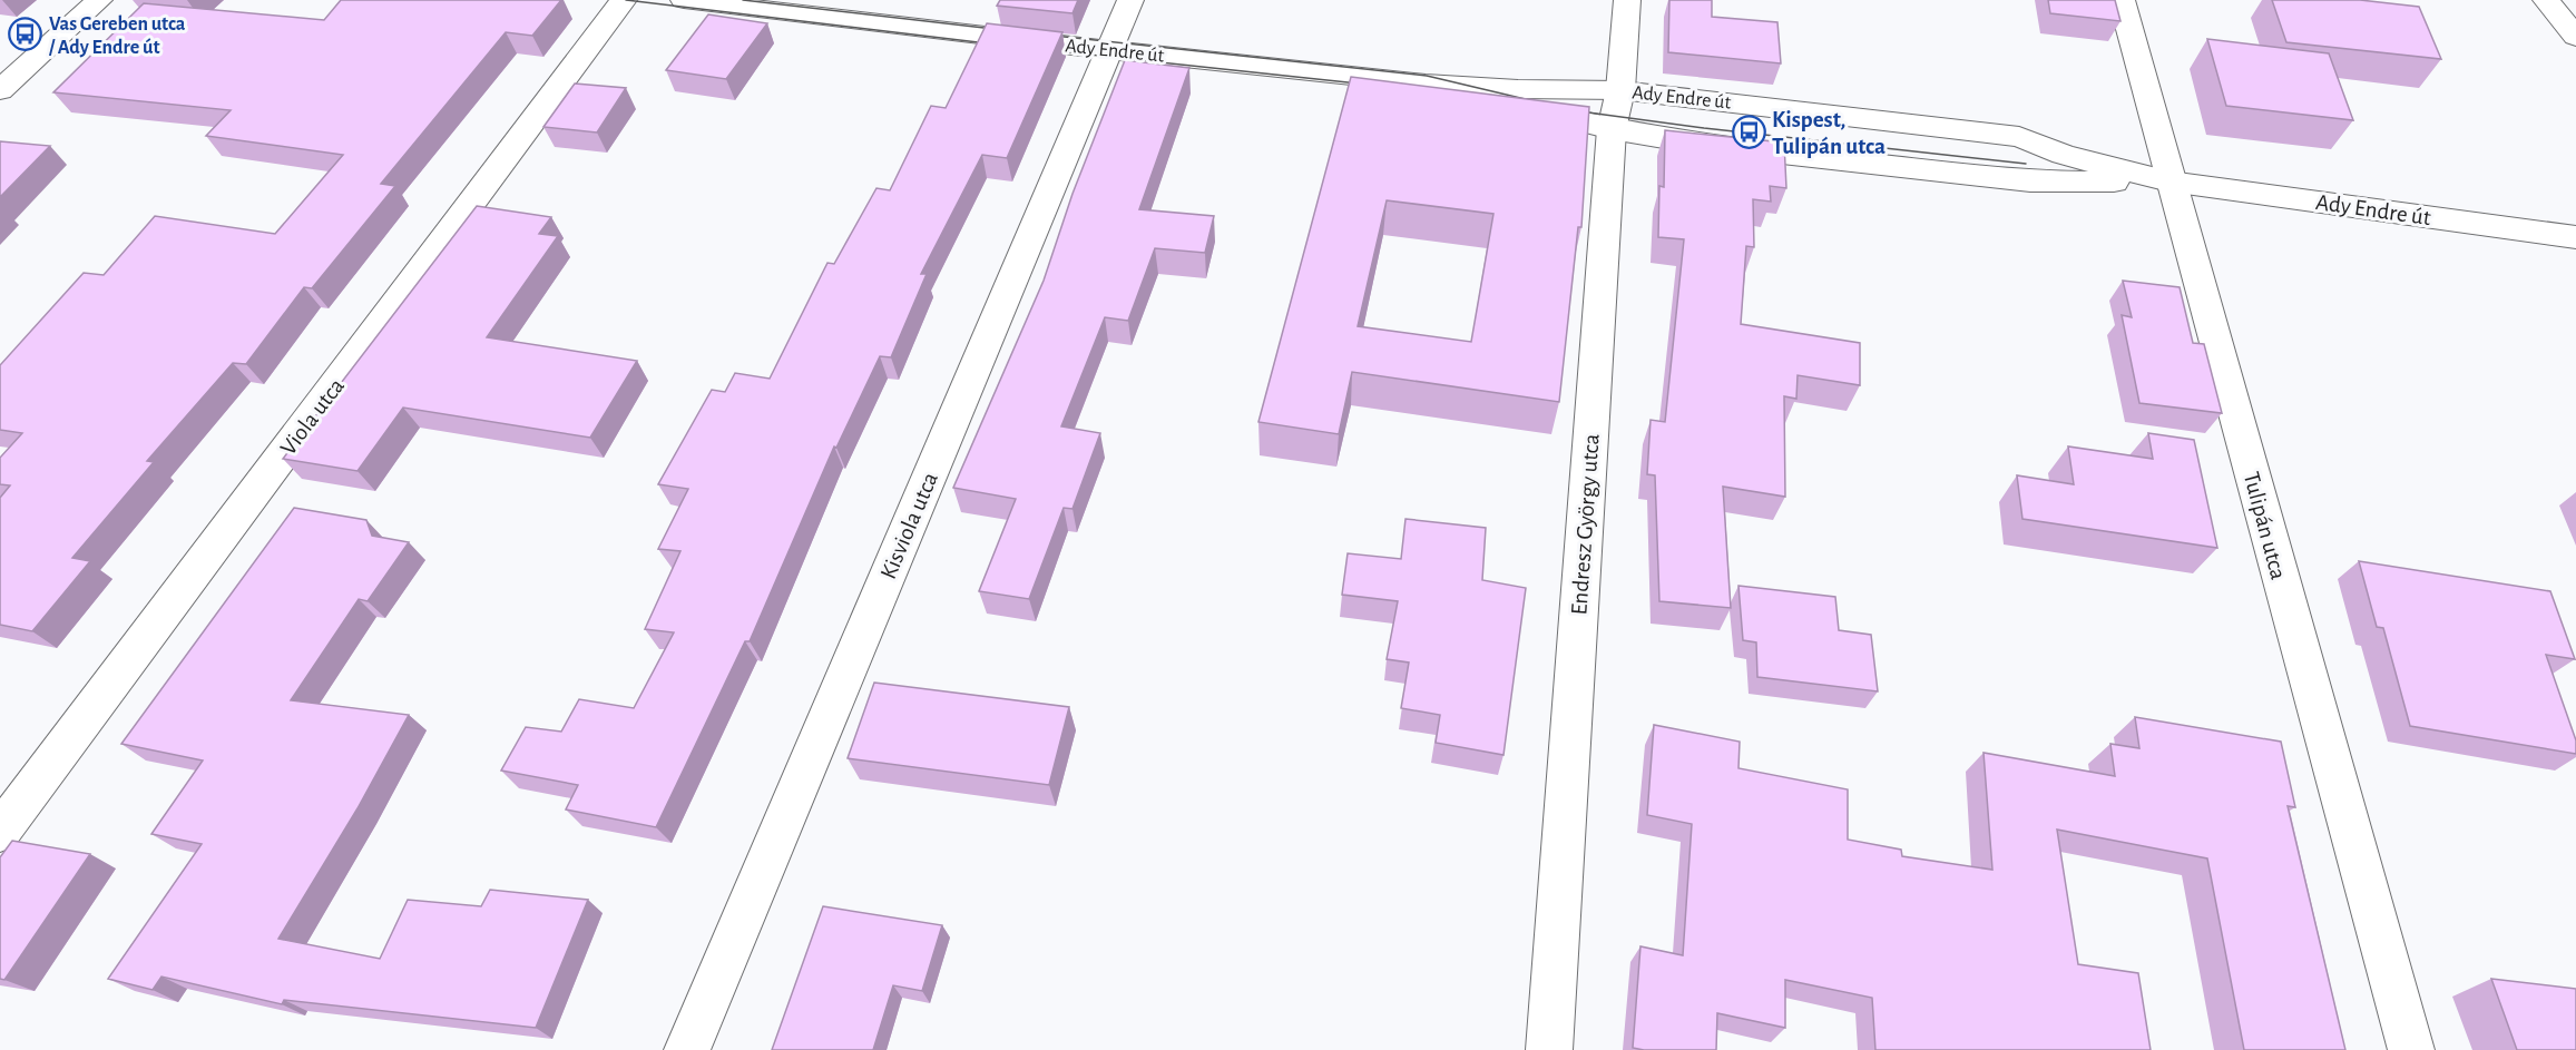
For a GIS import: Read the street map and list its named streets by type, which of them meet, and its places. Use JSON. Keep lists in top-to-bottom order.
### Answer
{
  "streets": {
    "street": [
      "Ady Endre út",
      "Viola utca",
      "Endresz György utca",
      "Kisviola utca",
      "Tulipán utca"
    ]
  },
  "crossings": [
    ["Ady Endre út", "Endresz György utca"],
    ["Ady Endre út", "Kisviola utca"],
    ["Ady Endre út", "Tulipán utca"]
  ],
  "places": {
    "bus stop": ["Vas Gereben utca / Ady Endre út", "Kispest, Tulipán utca"]
  }
}
